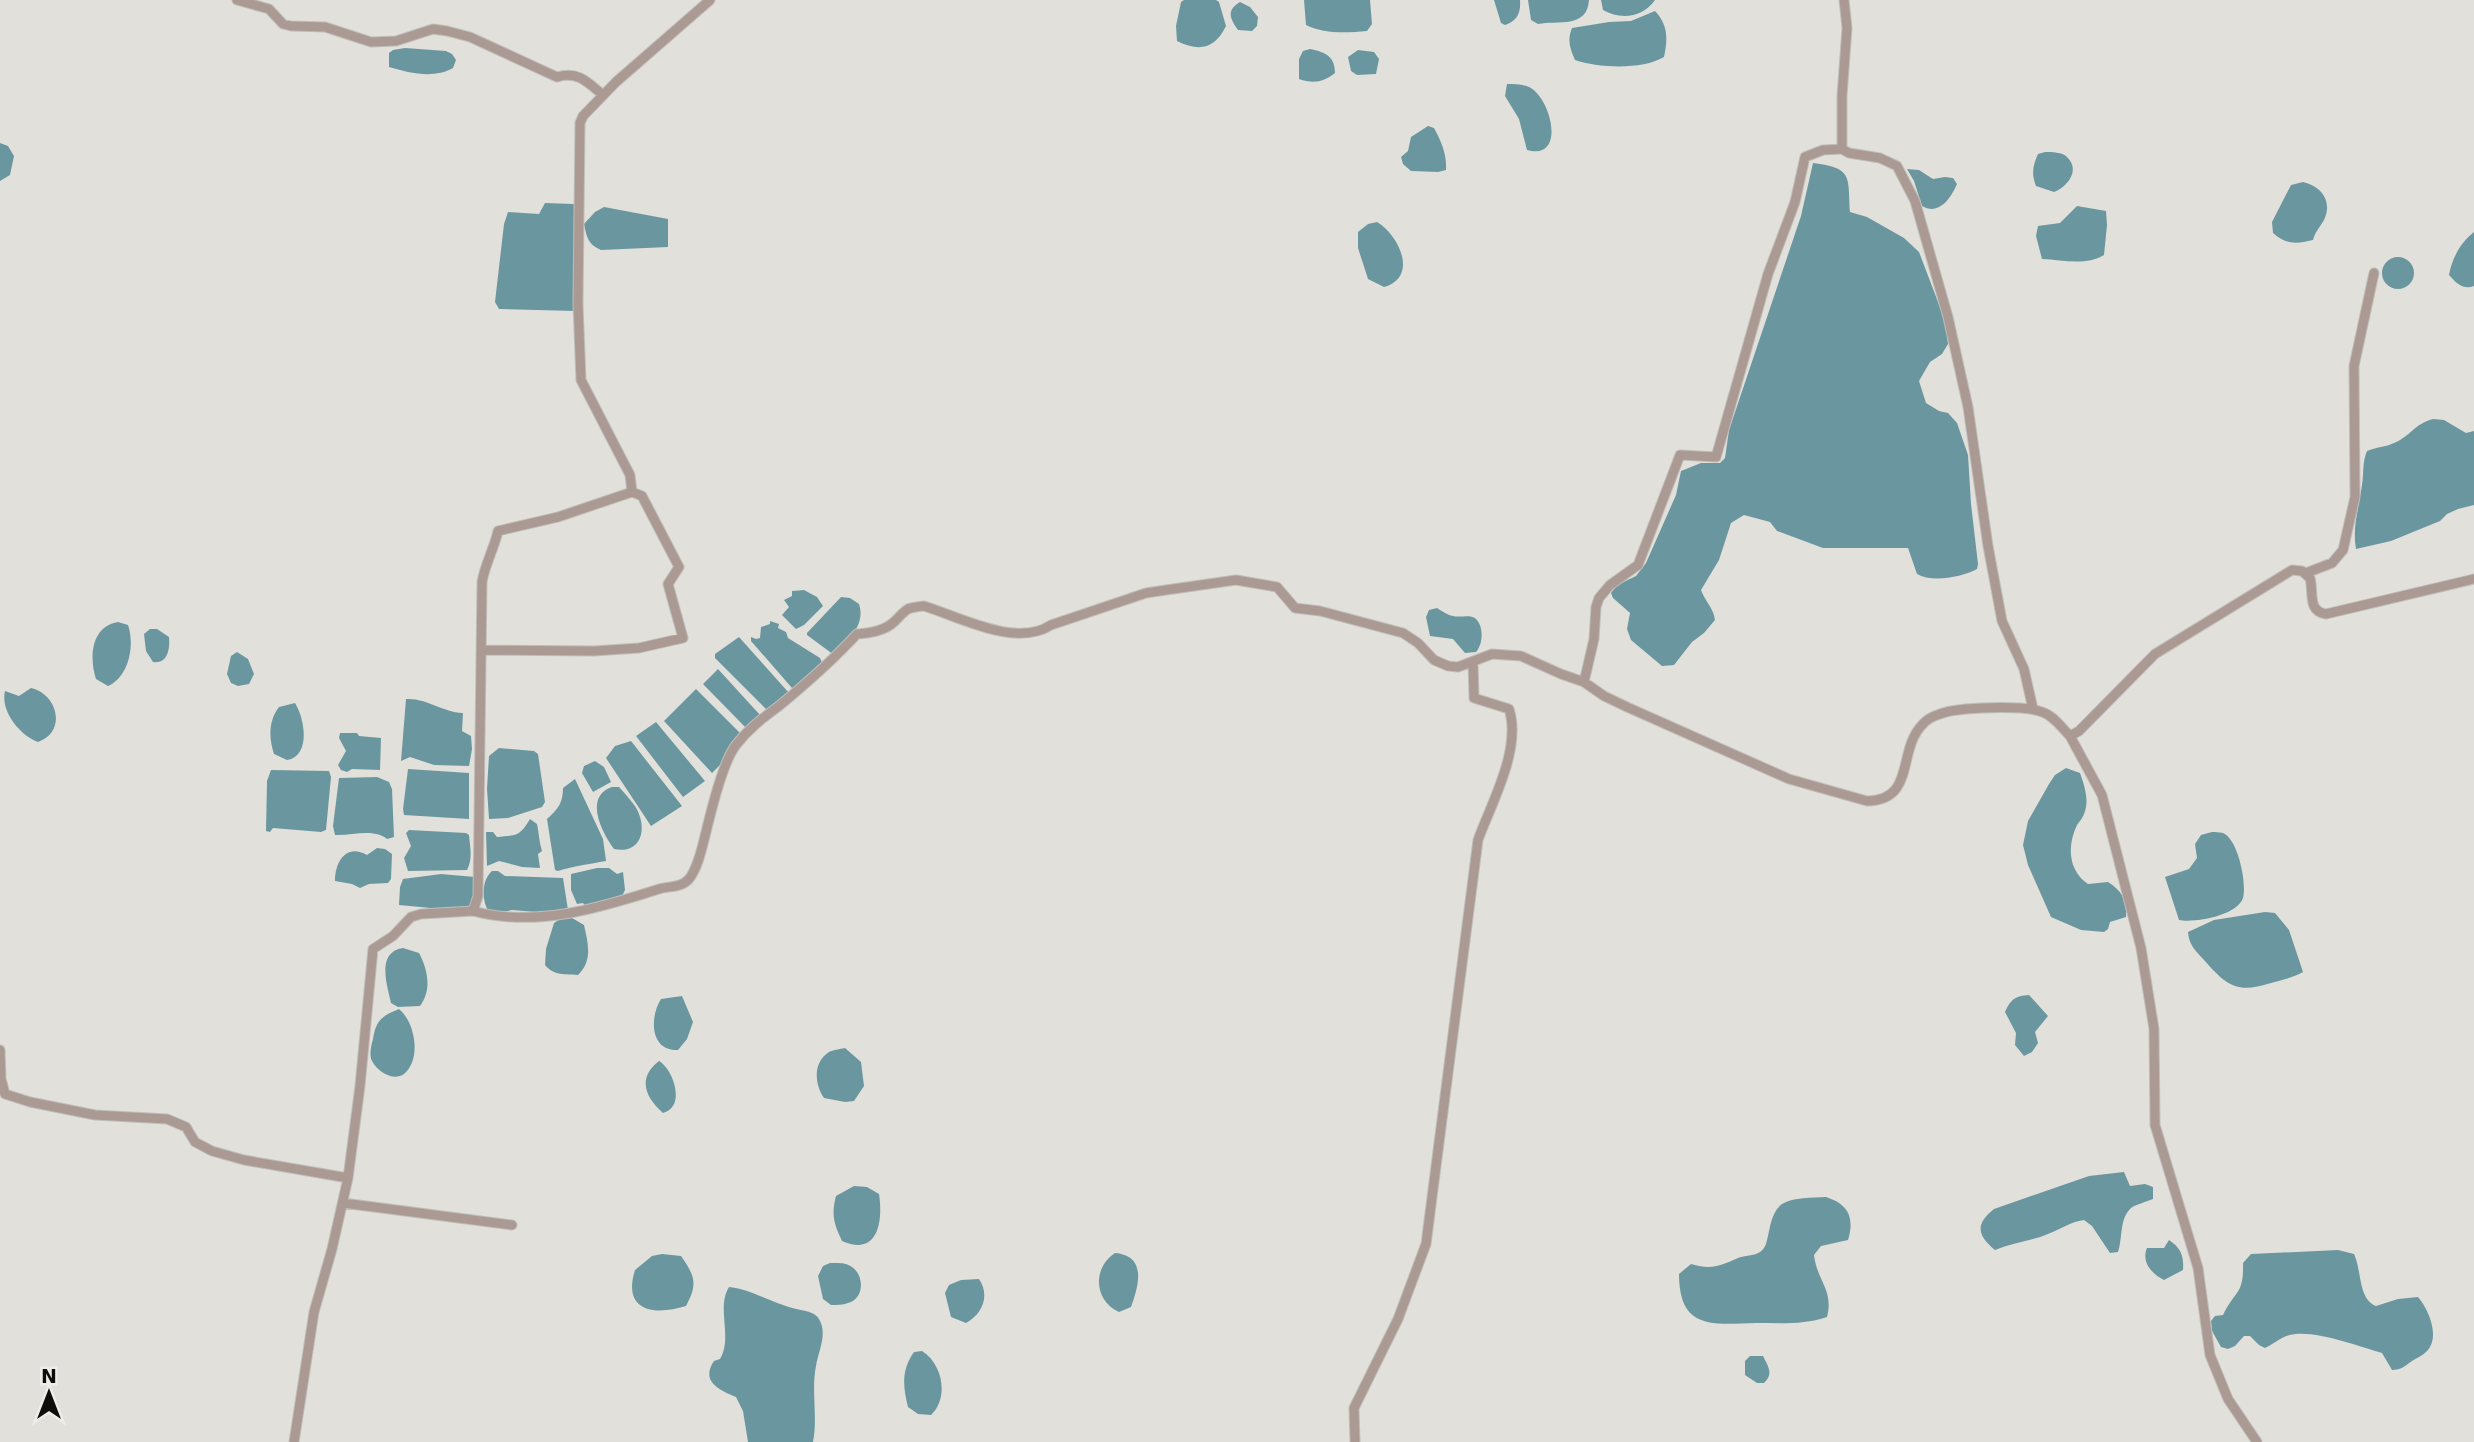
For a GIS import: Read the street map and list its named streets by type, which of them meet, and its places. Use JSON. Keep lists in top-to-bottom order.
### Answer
{
  "north": "top"
}
